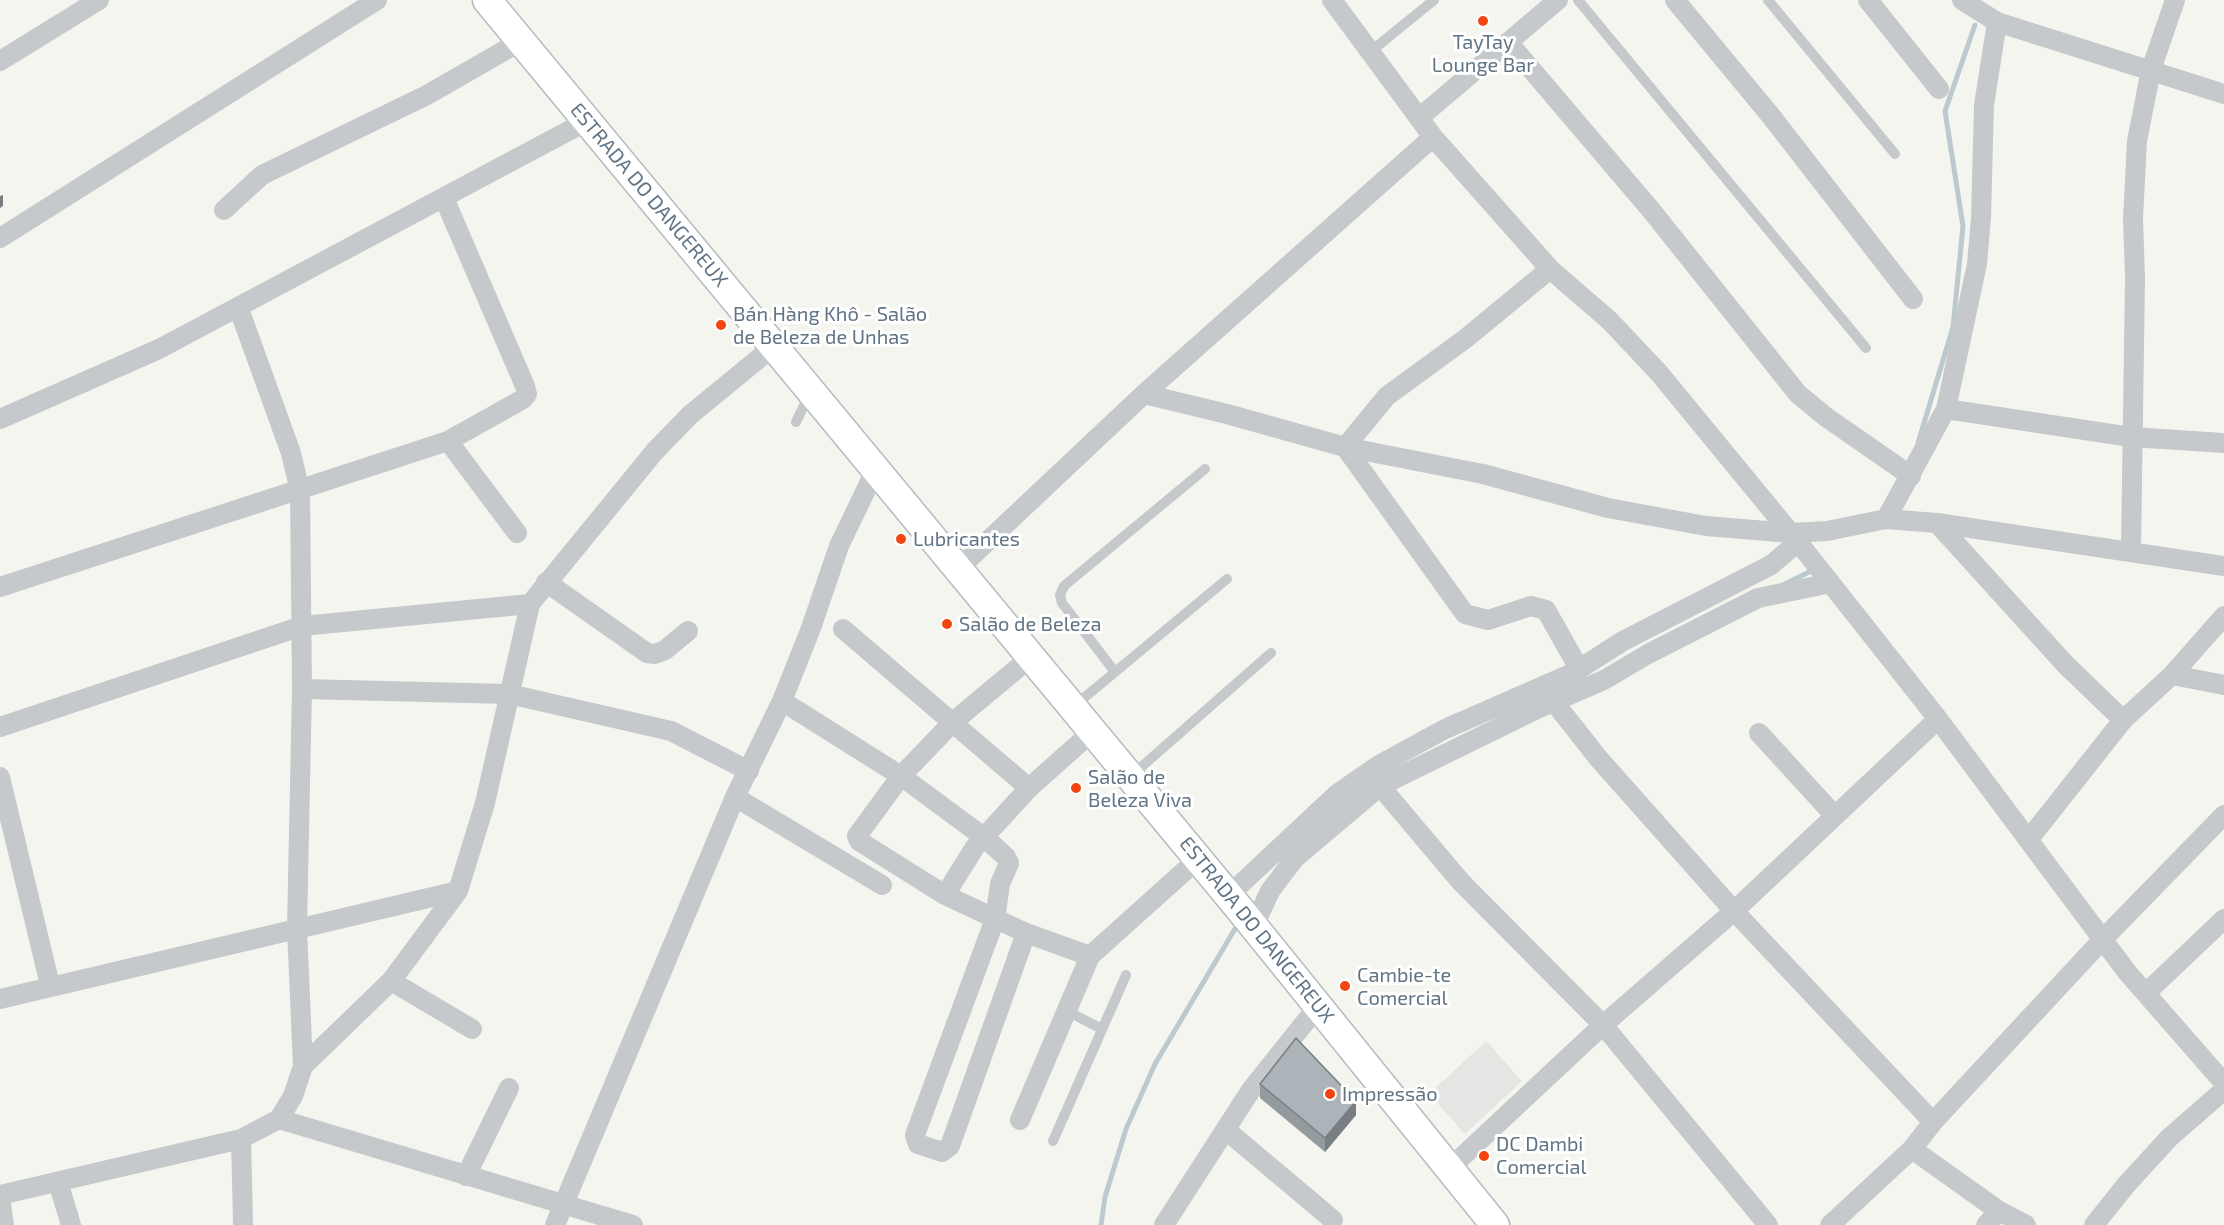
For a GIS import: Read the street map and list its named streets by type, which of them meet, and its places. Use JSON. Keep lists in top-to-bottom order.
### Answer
{
  "streets": {
    "main road": ["ESTRADA DO DANGEREUX"]
  },
  "places": [
    "TayTay Lounge Bar",
    "Bán Hàng Khô - Salão de Beleza de Unhas",
    "Lubricantes",
    "Salão de Beleza",
    "Salão de Beleza Viva",
    "Cambie-te Comercial",
    "Impressão",
    "DC Dambi Comercial"
  ]
}
